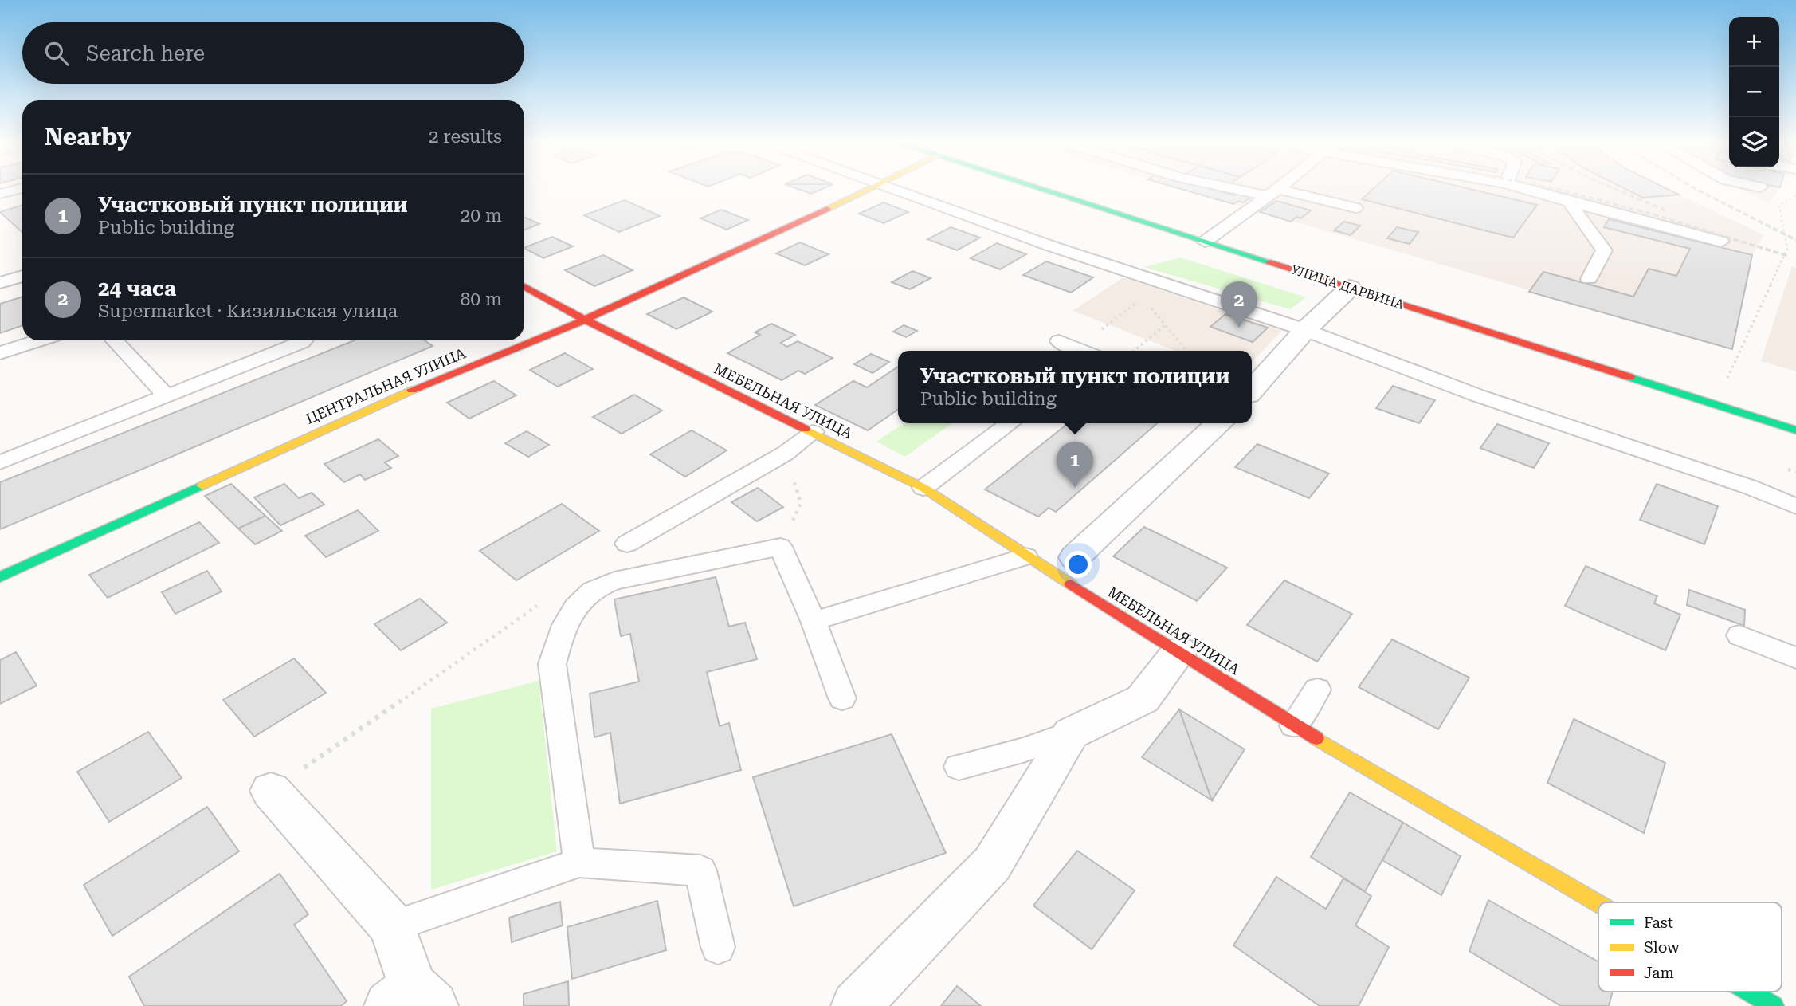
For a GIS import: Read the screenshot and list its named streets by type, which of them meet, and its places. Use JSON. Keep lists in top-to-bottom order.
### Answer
{
  "streets": {
    "street": ["УЛИЦА ДАРВИНА", "ЦЕНТРАЛЬНАЯ УЛИЦА", "МЕБЕЛЬНАЯ УЛИЦА"]
  },
  "crossings": [
    ["ЦЕНТРАЛЬНАЯ УЛИЦА", "МЕБЕЛЬНАЯ УЛИЦА"]
  ],
  "legend": ["Fast", "Slow", "Jam"],
  "page": {
    "map_buttons": ["+", "−"],
    "search": "Search here",
    "heading": ["Nearby", "2 results"],
    "list": [
      {
        "mark": "1",
        "name": "Участковый пункт полиции",
        "note": "Public building",
        "value": "20 m"
      },
      {
        "mark": "2",
        "name": "24 часа",
        "note": "Supermarket · Кизильская улица",
        "value": "80 m"
      }
    ],
    "pins": ["2", "1"],
    "popup": ["Участковый пункт полиции", "Public building"]
  }
}
